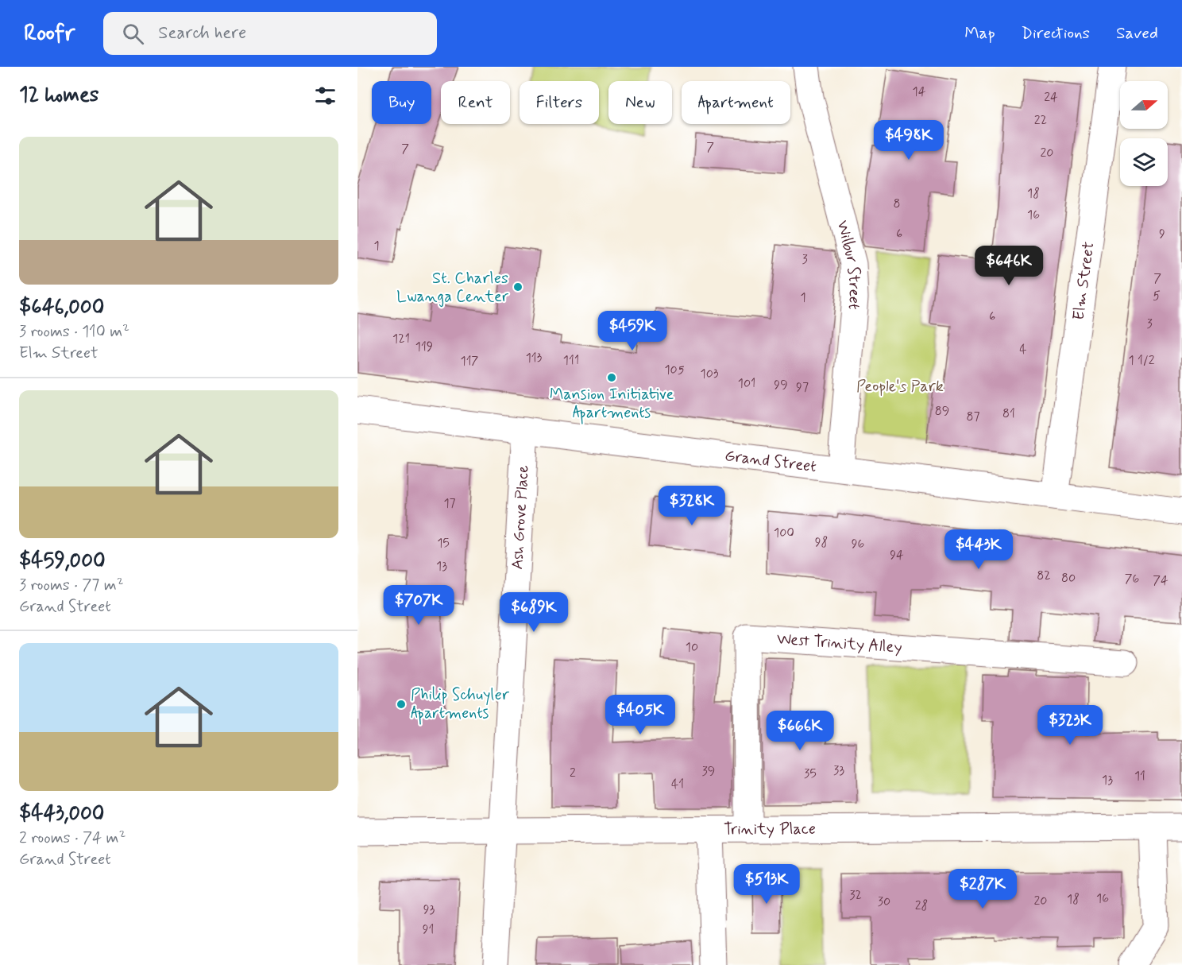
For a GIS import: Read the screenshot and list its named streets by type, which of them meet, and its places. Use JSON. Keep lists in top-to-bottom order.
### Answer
{
  "streets": {
    "street": [
      "Wilbur Street",
      "Elm Street",
      "Grand Street",
      "Ash Grove Place",
      "West Trinity Alley",
      "Trinity Place"
    ]
  },
  "crossings": [
    ["Wilbur Street", "Grand Street"],
    ["Elm Street", "Grand Street"],
    ["Grand Street", "Ash Grove Place"],
    ["Ash Grove Place", "Trinity Place"],
    ["West Trinity Alley", "Trinity Place"]
  ],
  "parks": ["People's Park"],
  "places": ["St. Charles Lwanga Center", "Mansion Initiative Apartments", "Philip Schuyler Apartments"],
  "house_numbers": [
    "14",
    "24",
    "22",
    "7",
    "7",
    "20",
    "18",
    "8",
    "16",
    "6",
    "9",
    "1",
    "3",
    "7",
    "5",
    "1",
    "6",
    "3",
    "121",
    "119",
    "4",
    "113",
    "111",
    "1 1/2",
    "117",
    "105",
    "103",
    "101",
    "99",
    "97",
    "89",
    "81",
    "87",
    "17",
    "100",
    "98",
    "15",
    "96",
    "94",
    "13",
    "82",
    "80",
    "76",
    "74",
    "10",
    "33",
    "39",
    "2",
    "35",
    "11",
    "13",
    "41",
    "32",
    "16",
    "18",
    "20",
    "30",
    "28",
    "93",
    "91"
  ],
  "north": "right",
  "page": {
    "header": "Roofr",
    "search": "Search here",
    "nav": ["Map", "Directions", "Saved"],
    "heading": "12 homes",
    "chip": [
      "Buy",
      "Rent",
      "Filters",
      "New",
      "Apartment"
    ],
    "price": [
      "$498K",
      "$646K",
      "$459K",
      "$328K",
      "$443K",
      "$707K",
      "$689K",
      "$405K",
      "$323K",
      "$666K",
      "$513K",
      "$287K"
    ],
    "list": [
      {
        "name": "$646,000",
        "note": "3 rooms · 110 m² · Elm Street"
      },
      {
        "name": "$459,000",
        "note": "3 rooms · 77 m² · Grand Street"
      },
      {
        "name": "$443,000",
        "note": "2 rooms · 74 m² · Grand Street"
      }
    ]
  }
}
